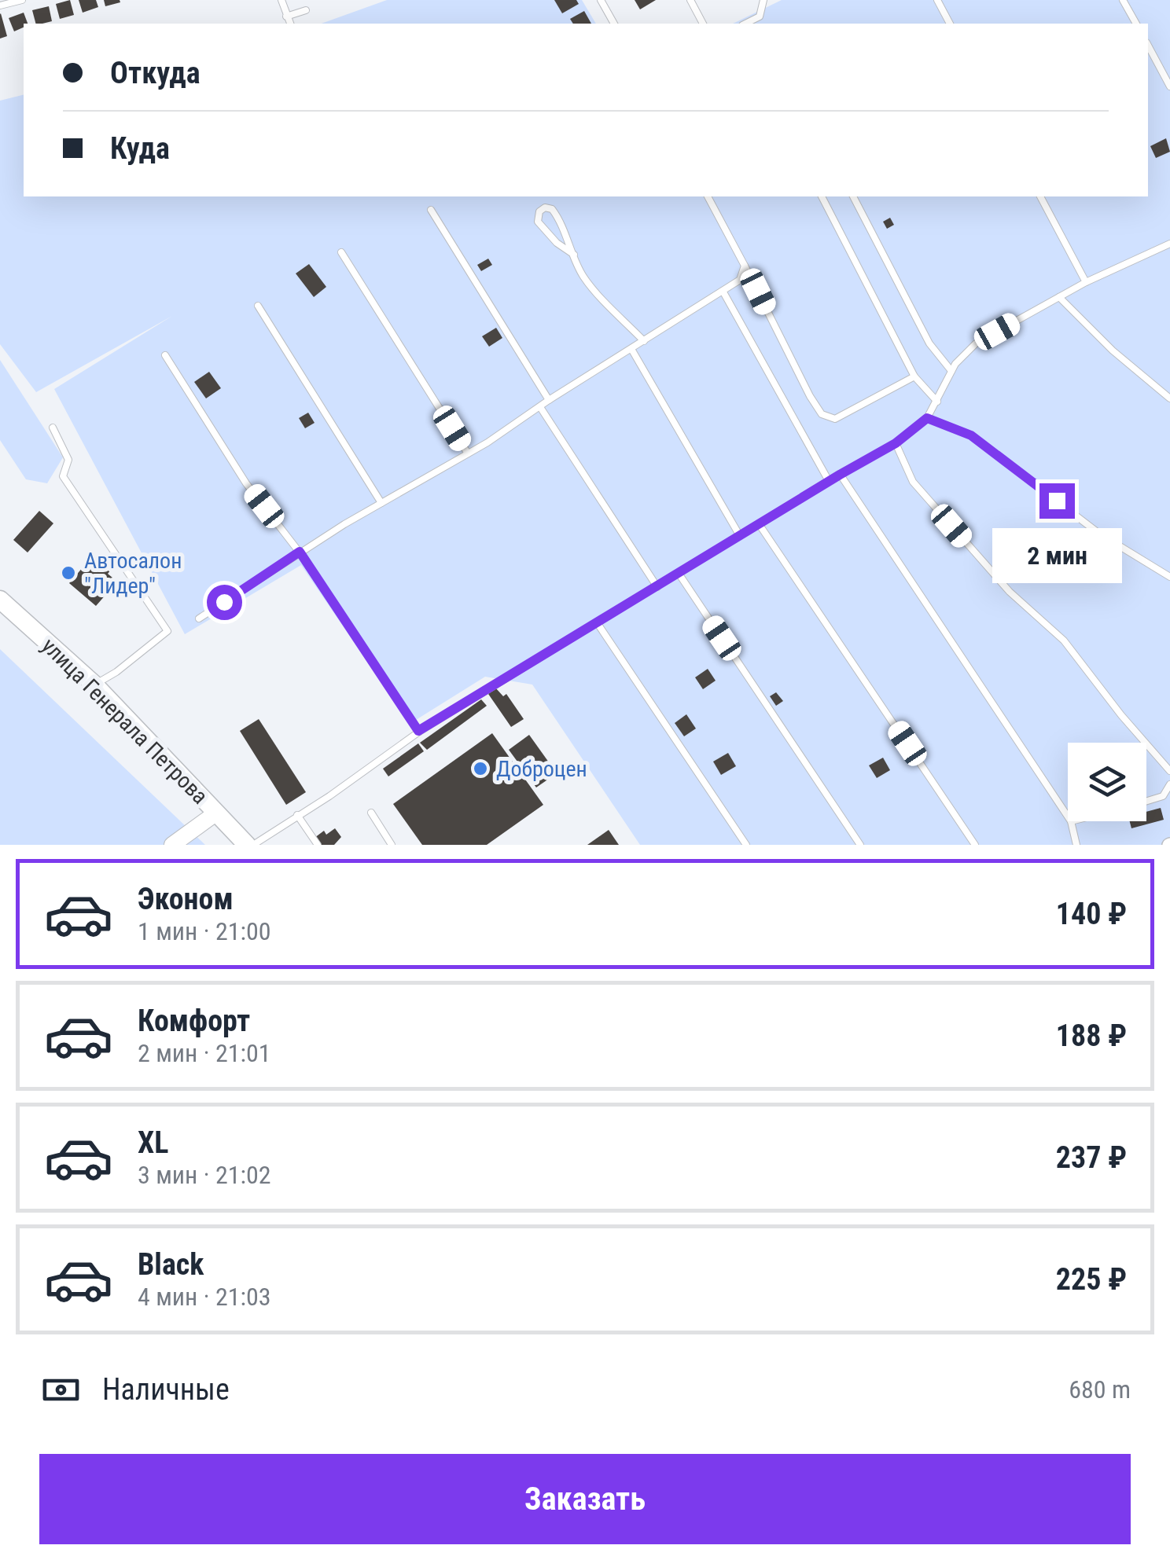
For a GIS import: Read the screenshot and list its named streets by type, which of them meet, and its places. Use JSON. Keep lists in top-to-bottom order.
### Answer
{
  "streets": {
    "main road": ["улица Генерала Петрова"]
  },
  "places": ["Автосалон \"Лидер\"", "Доброцен"],
  "page": {
    "banner": ["Откуда", "Куда"],
    "bubble": "2 мин",
    "list": [
      {
        "name": "Эконом",
        "note": "1 мин · 21:00",
        "value": "140 ₽"
      },
      {
        "name": "Комфорт",
        "note": "2 мин · 21:01",
        "value": "188 ₽"
      },
      {
        "name": "XL",
        "note": "3 мин · 21:02",
        "value": "237 ₽"
      },
      {
        "name": "Black",
        "note": "4 мин · 21:03",
        "value": "225 ₽"
      }
    ],
    "pay": ["Наличные", "680 m"],
    "buttons": "Заказать"
  }
}
